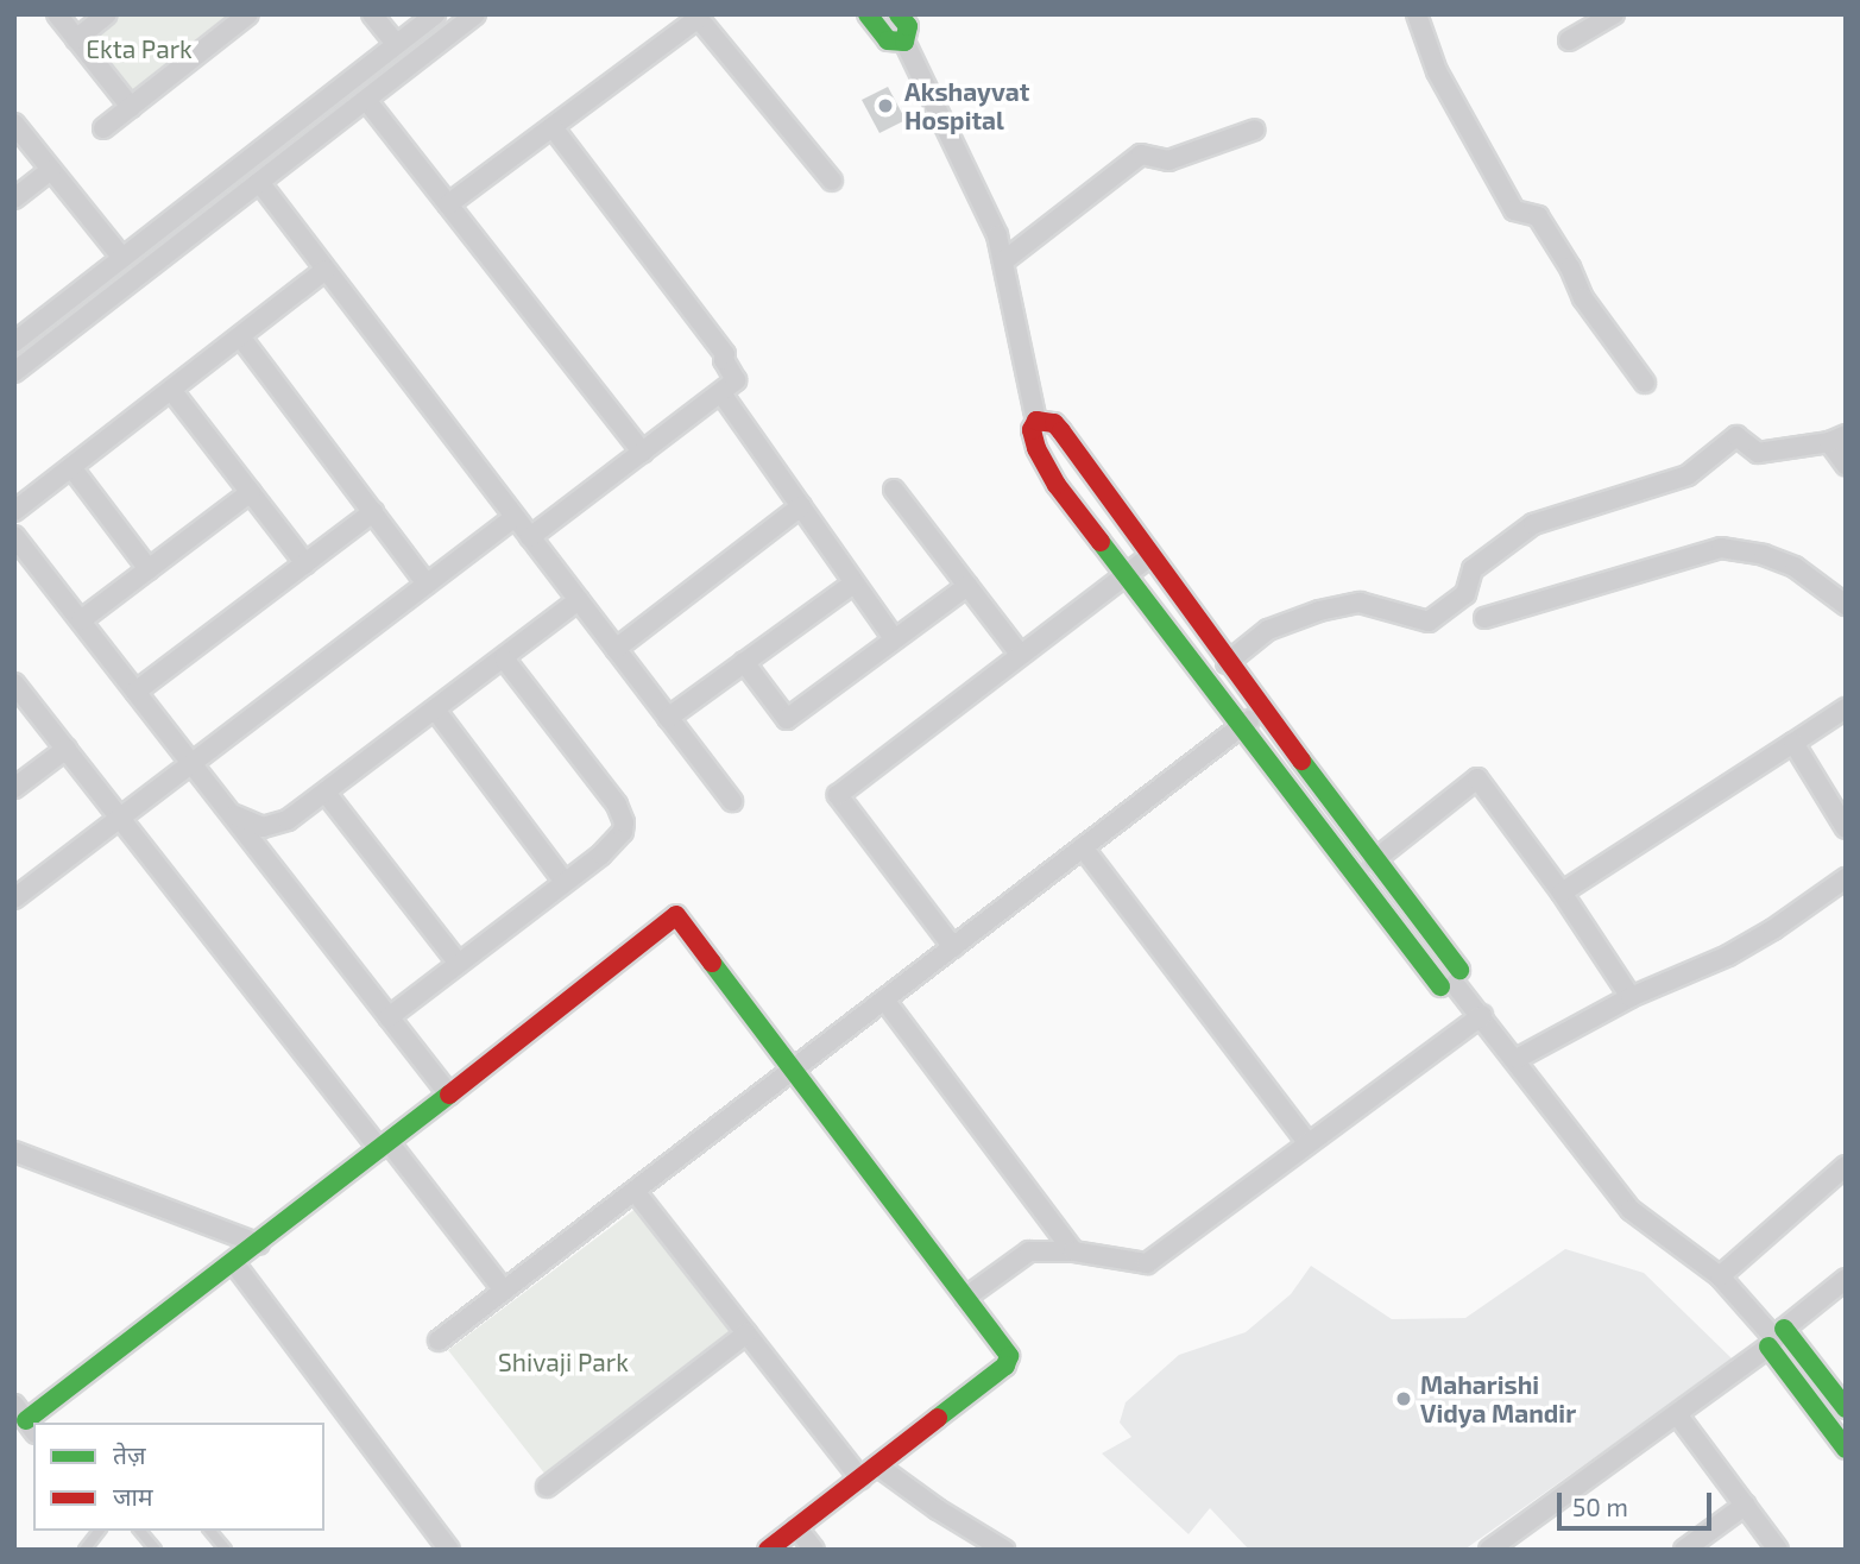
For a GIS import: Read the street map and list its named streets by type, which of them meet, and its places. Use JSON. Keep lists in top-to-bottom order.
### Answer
{
  "parks": ["Ekta Park", "Shivaji Park"],
  "places": ["Akshayvat Hospital", "Maharishi Vidya Mandir"],
  "legend": ["तेज़", "जाम"],
  "scale_bar": "50 m"
}
